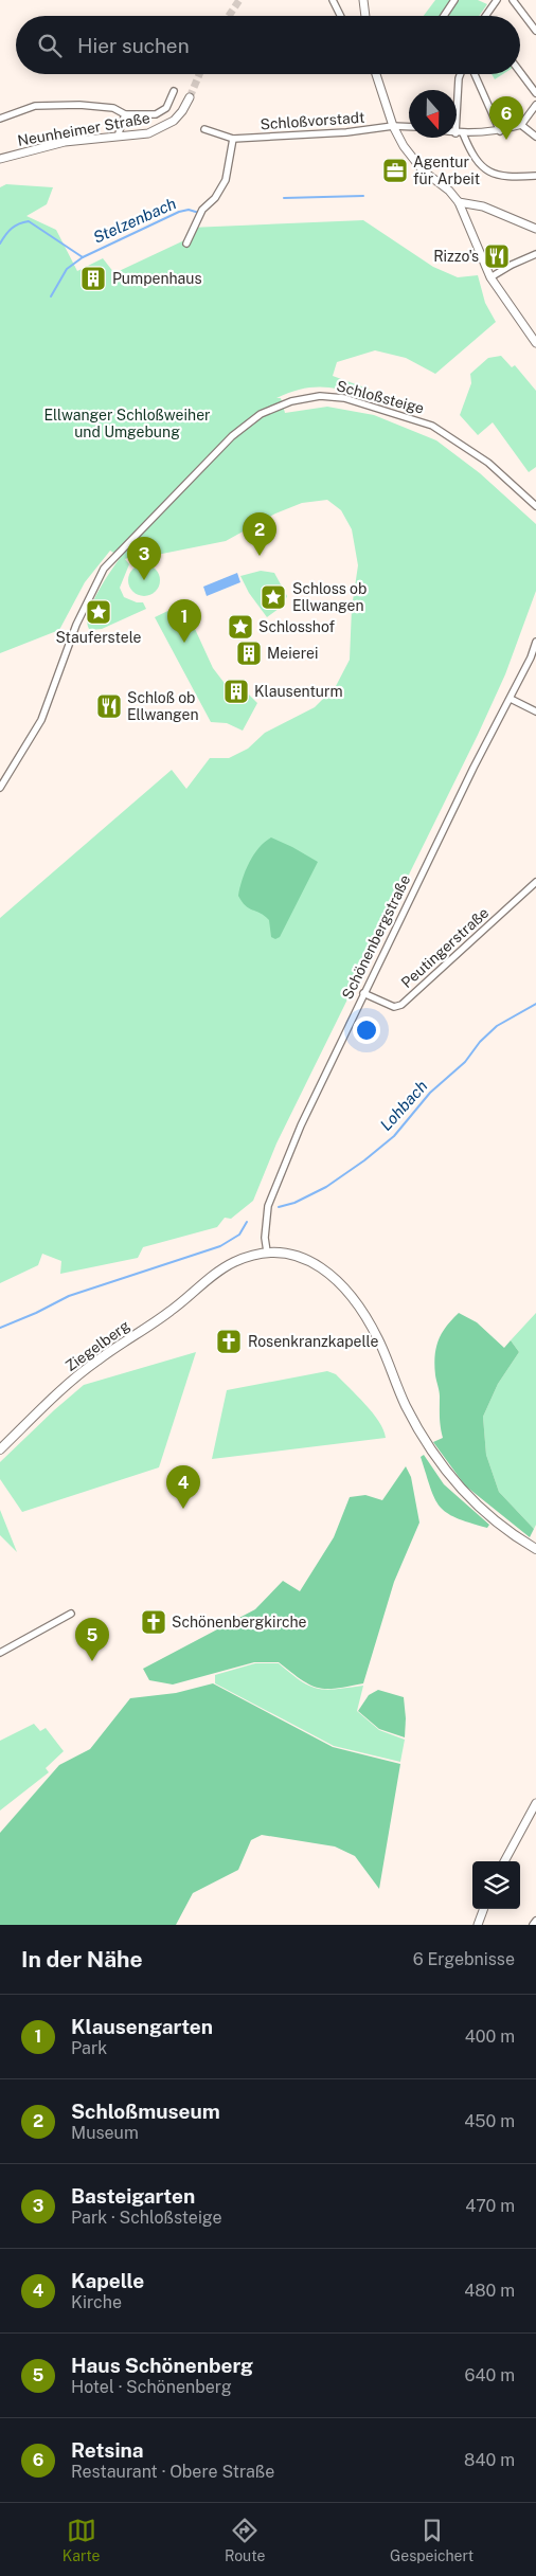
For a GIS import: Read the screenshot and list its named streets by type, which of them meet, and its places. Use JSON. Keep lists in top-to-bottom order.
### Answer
{
  "streets": {
    "main road": ["Ziegelberg"],
    "street": [
      "Schloßvorstadt",
      "Neunheimer Straße",
      "Schloßsteige",
      "Schönenbergstraße",
      "Peutingerstraße"
    ]
  },
  "crossings": [
    ["Schönenbergstraße", "Peutingerstraße"],
    ["Schönenbergstraße", "Ziegelberg"]
  ],
  "water": ["Stelzenbach", "Lohbach"],
  "parks": ["Ellwanger Schloßweiher und Umgebung"],
  "places": {
    "office": ["Agentur für Arbeit"],
    "restaurant": ["Rizzo's", "Schloß ob Ellwangen"],
    "building": ["Pumpenhaus", "Meierei", "Klausenturm"],
    "place": ["Schloss ob Ellwangen", "Stauferstele", "Schlosshof"],
    "church": ["Rosenkranzkapelle", "Schönenbergkirche"]
  },
  "north": "bottom",
  "page": {
    "search": "Hier suchen",
    "pins": [
      "6",
      "2",
      "3",
      "1",
      "4",
      "5"
    ],
    "heading": ["In der Nähe", "6 Ergebnisse"],
    "list": [
      {
        "mark": "1",
        "name": "Klausengarten",
        "note": "Park",
        "value": "400 m"
      },
      {
        "mark": "2",
        "name": "Schloßmuseum",
        "note": "Museum",
        "value": "450 m"
      },
      {
        "mark": "3",
        "name": "Basteigarten",
        "note": "Park · Schloßsteige",
        "value": "470 m"
      },
      {
        "mark": "4",
        "name": "Kapelle",
        "note": "Kirche",
        "value": "480 m"
      },
      {
        "mark": "5",
        "name": "Haus Schönenberg",
        "note": "Hotel · Schönenberg",
        "value": "640 m"
      },
      {
        "mark": "6",
        "name": "Retsina",
        "note": "Restaurant · Obere Straße",
        "value": "840 m"
      }
    ],
    "nav": ["Karte", "Route", "Gespeichert"]
  }
}
